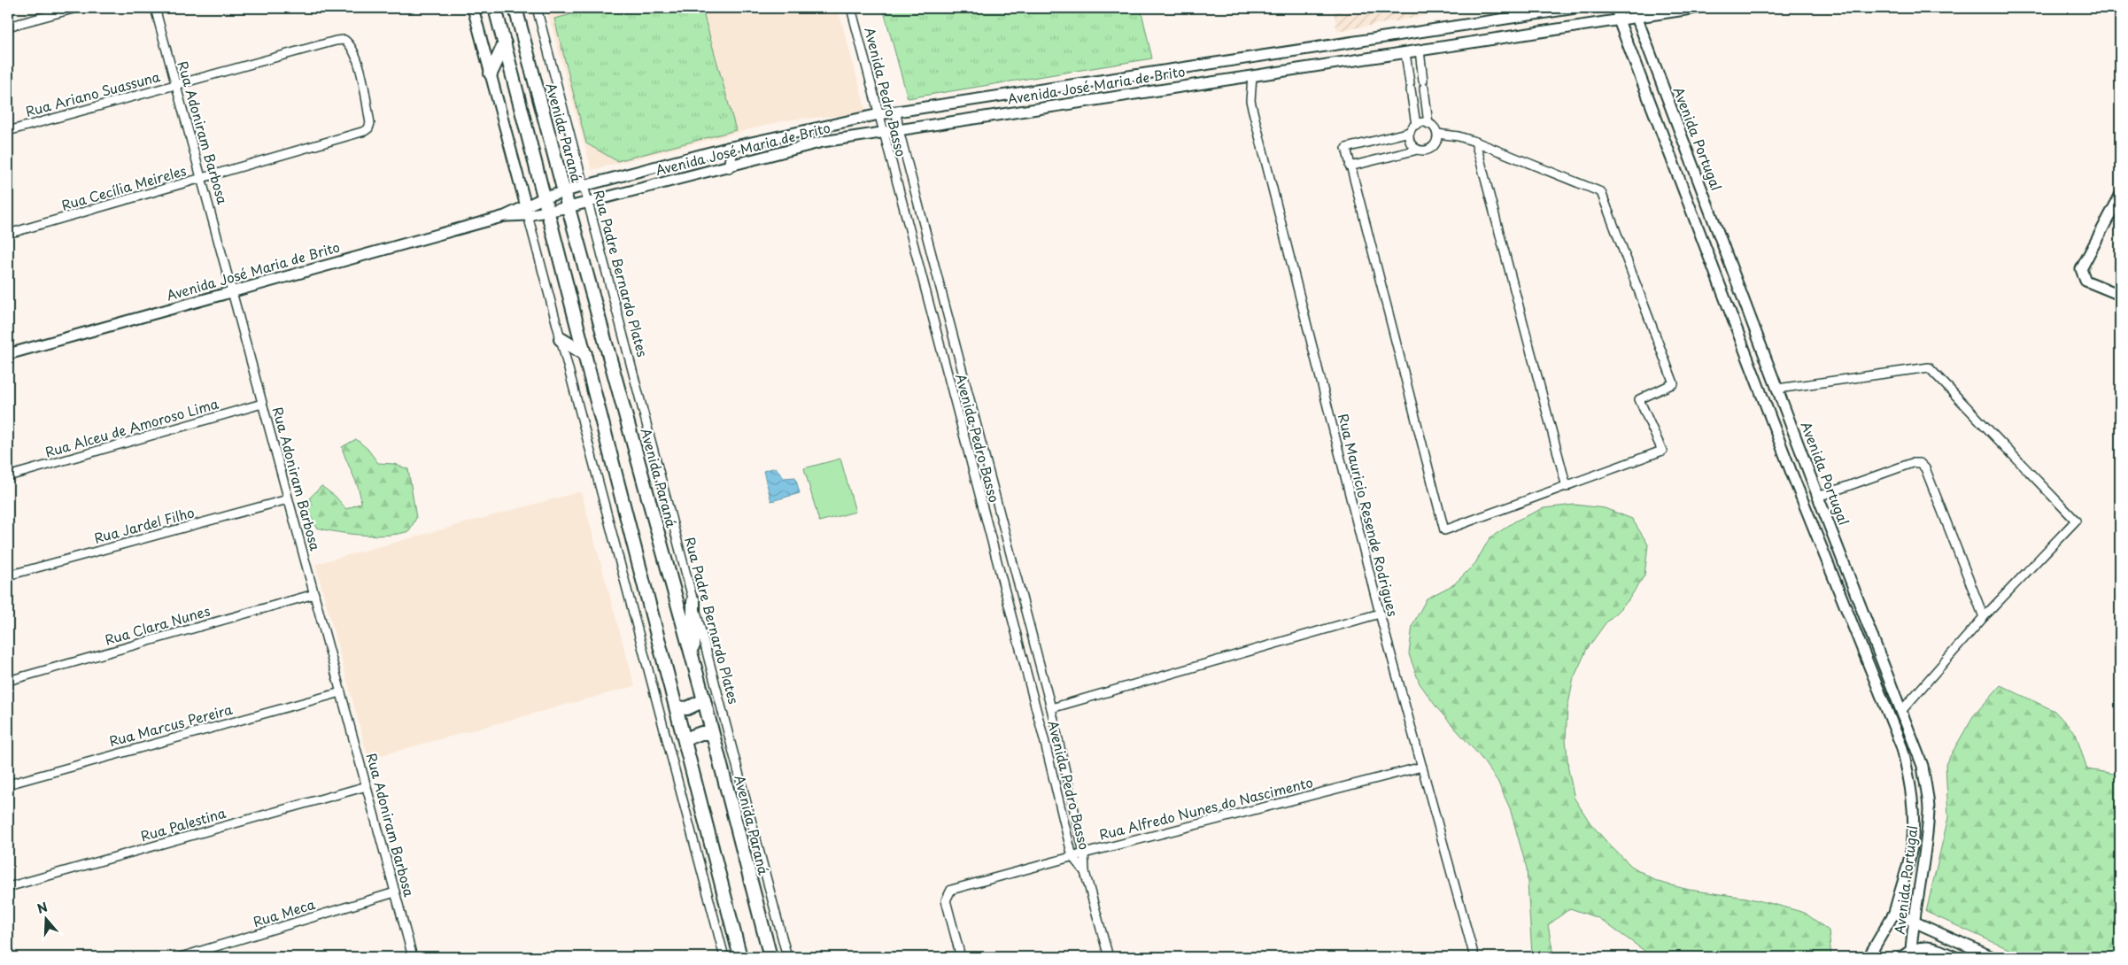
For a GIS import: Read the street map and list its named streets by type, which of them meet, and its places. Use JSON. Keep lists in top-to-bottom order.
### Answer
{
  "streets": {
    "main road": ["Avenida José Maria de Brito", "Avenida Paraná", "Avenida Portugal"],
    "street": [
      "Avenida Pedro Basso",
      "Rua Ariano Suassuna",
      "Rua Adoniram Barbosa",
      "Rua Cecília Meireles",
      "Rua Padre Bernardo Plates",
      "Rua Alceu de Amoroso Lima",
      "Rua Mauricio Resende Rodrigues",
      "Rua Jardel Filho",
      "Rua Clara Nunes",
      "Rua Marcus Pereira",
      "Rua Alfredo Nunes do Nascimento",
      "Rua Palestina",
      "Rua Meca"
    ]
  },
  "crossings": [
    ["Avenida José Maria de Brito", "Avenida Pedro Basso"],
    ["Avenida José Maria de Brito", "Rua Adoniram Barbosa"],
    ["Avenida José Maria de Brito", "Avenida Paraná"],
    ["Avenida José Maria de Brito", "Avenida Portugal"],
    ["Avenida José Maria de Brito", "Rua Padre Bernardo Plates"],
    ["Avenida José Maria de Brito", "Rua Mauricio Resende Rodrigues"],
    ["Avenida Pedro Basso", "Rua Alfredo Nunes do Nascimento"],
    ["Rua Ariano Suassuna", "Rua Adoniram Barbosa"],
    ["Rua Ariano Suassuna", "Rua Cecília Meireles"],
    ["Rua Adoniram Barbosa", "Rua Cecília Meireles"],
    ["Rua Adoniram Barbosa", "Rua Alceu de Amoroso Lima"],
    ["Rua Adoniram Barbosa", "Rua Jardel Filho"],
    ["Rua Adoniram Barbosa", "Rua Clara Nunes"],
    ["Rua Adoniram Barbosa", "Rua Marcus Pereira"],
    ["Rua Adoniram Barbosa", "Rua Palestina"],
    ["Rua Adoniram Barbosa", "Rua Meca"],
    ["Rua Mauricio Resende Rodrigues", "Rua Alfredo Nunes do Nascimento"]
  ],
  "north": "top"
}
